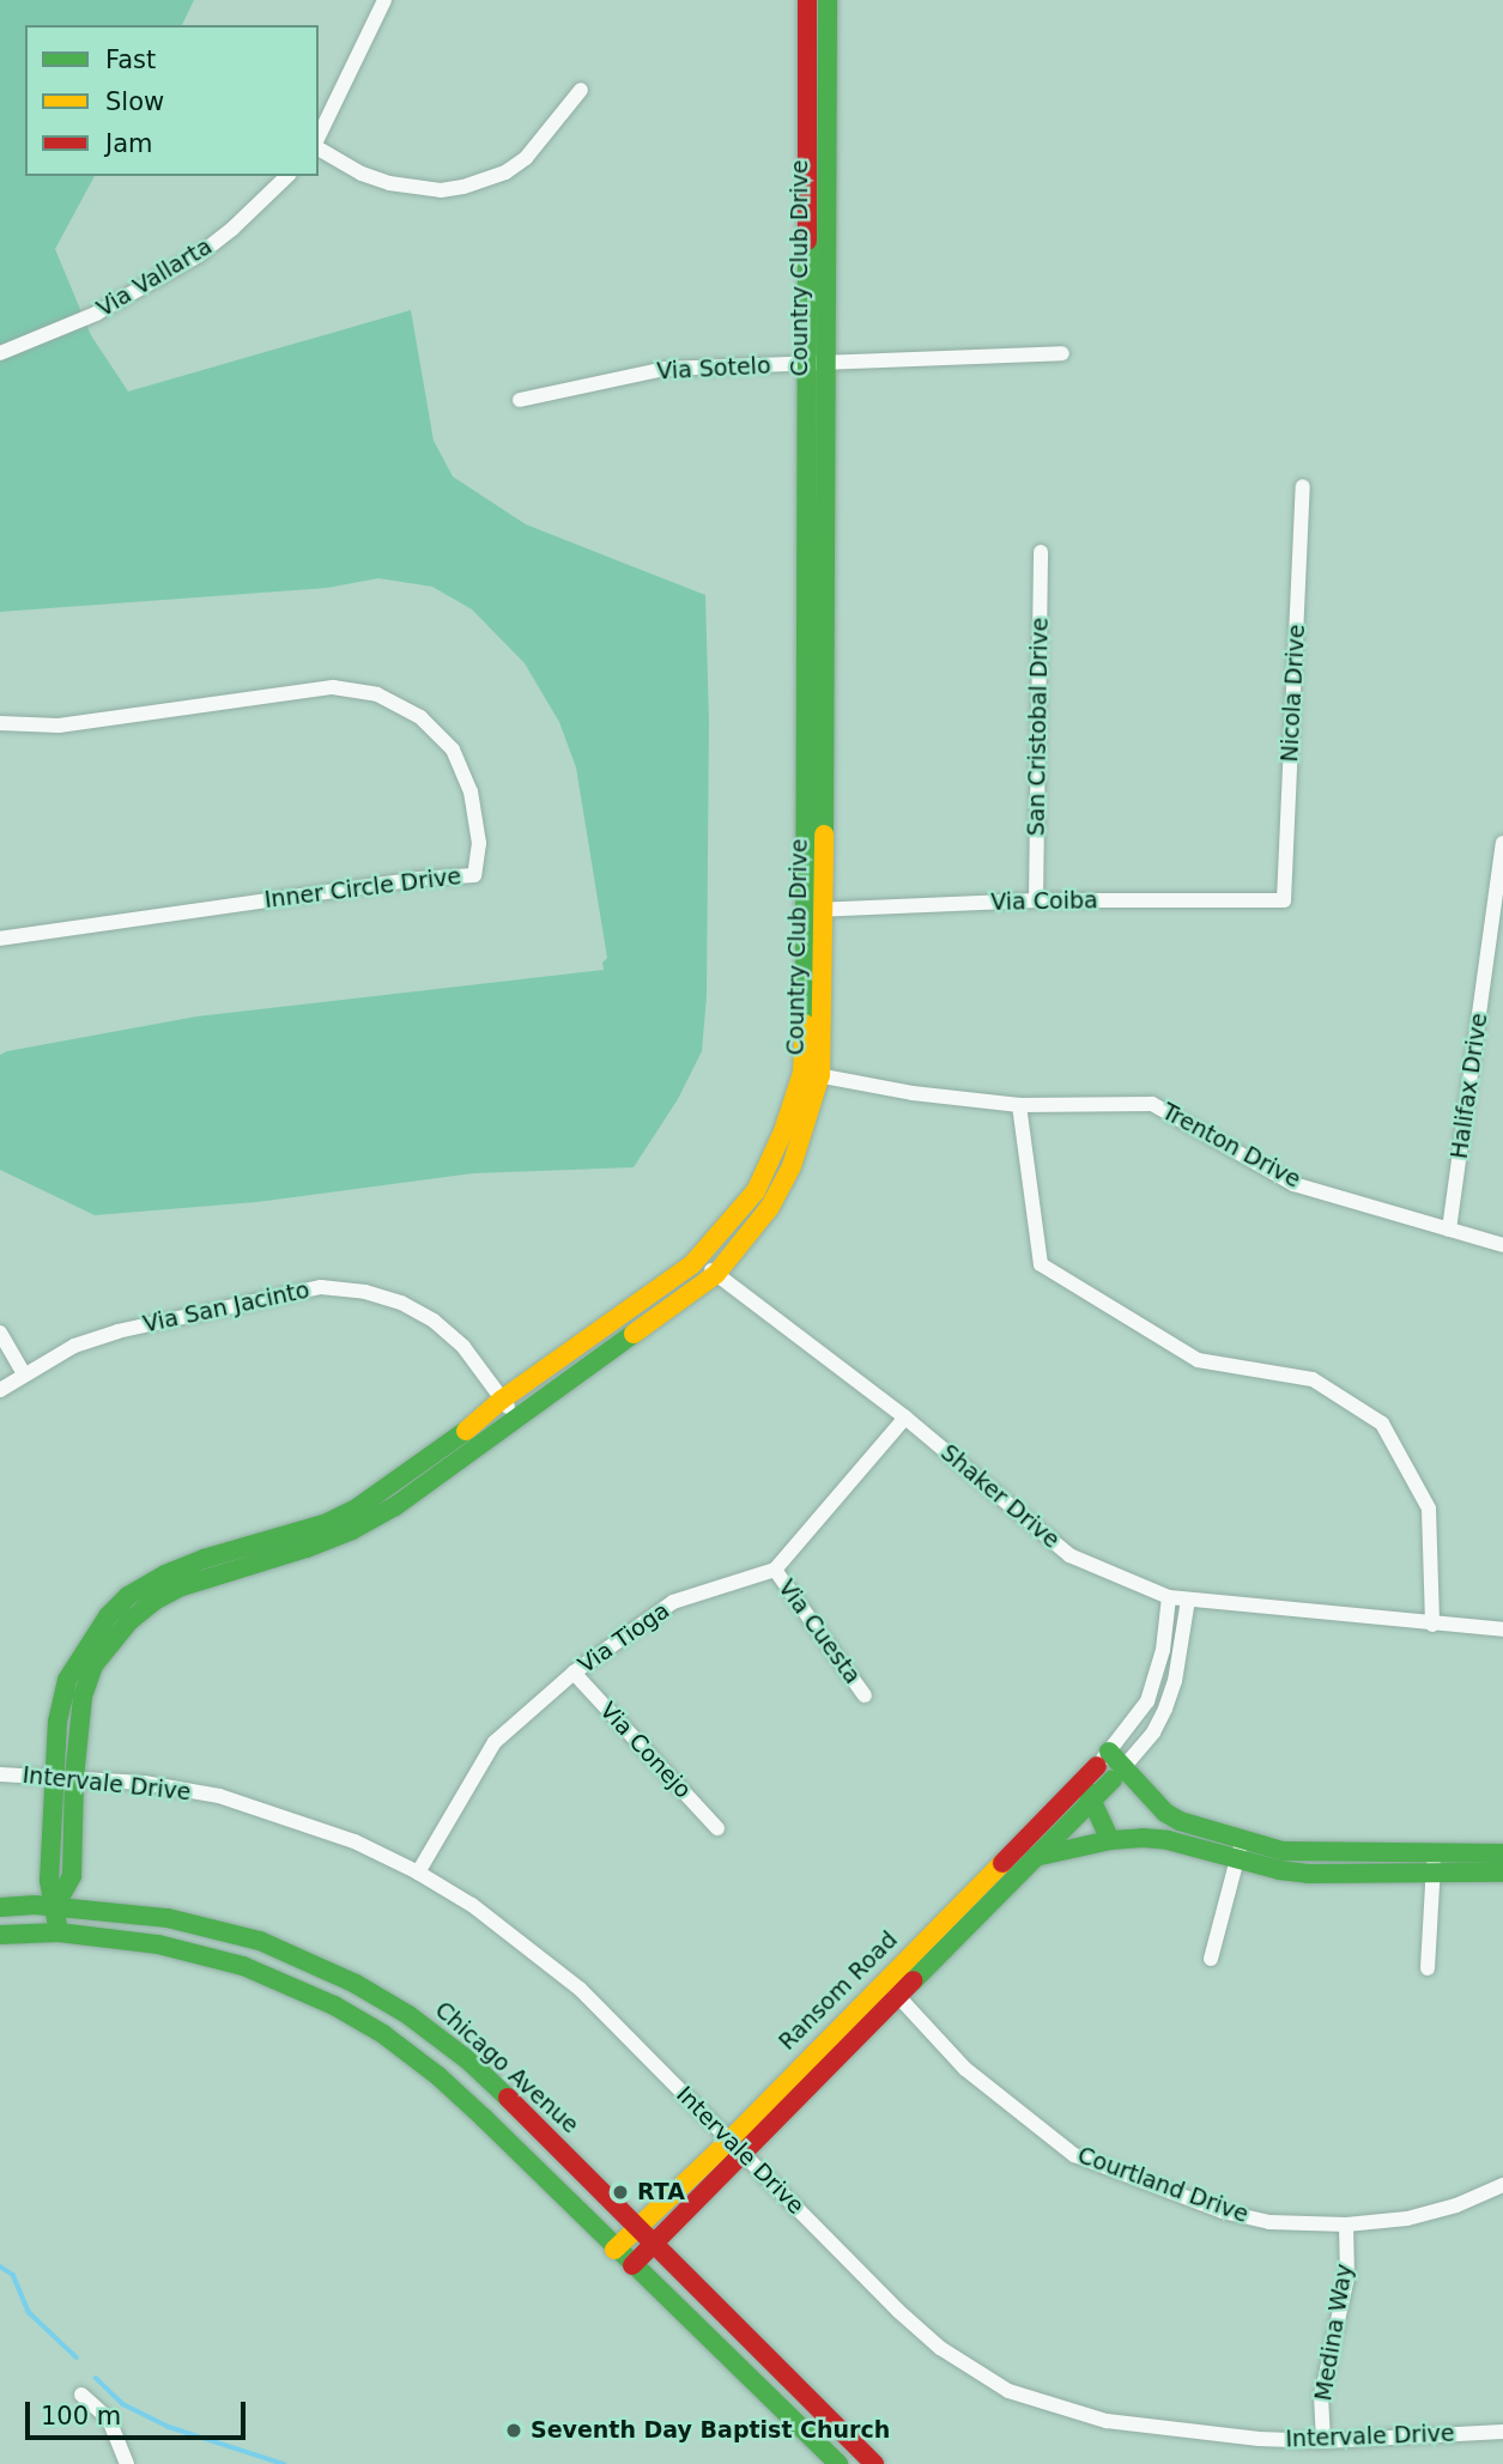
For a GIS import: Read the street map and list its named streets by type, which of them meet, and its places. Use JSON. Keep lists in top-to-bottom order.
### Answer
{
  "streets": {
    "street": [
      "Country Club Drive",
      "Via Vallarta",
      "Via Sotelo",
      "Nicola Drive",
      "San Cristobal Drive",
      "Inner Circle Drive",
      "Via Coiba",
      "Halifax Drive",
      "Trenton Drive",
      "Via San Jacinto",
      "Shaker Drive",
      "Via Cuesta",
      "Via Tioga",
      "Via Conejo",
      "Intervale Drive",
      "Ransom Road",
      "Chicago Avenue",
      "Courtland Drive",
      "Medina Way"
    ]
  },
  "crossings": [
    ["Country Club Drive", "Via Sotelo"],
    ["Country Club Drive", "Via Coiba"],
    ["Country Club Drive", "Trenton Drive"],
    ["Country Club Drive", "Via San Jacinto"],
    ["Country Club Drive", "Shaker Drive"],
    ["Country Club Drive", "Intervale Drive"],
    ["Country Club Drive", "Chicago Avenue"],
    ["Nicola Drive", "Via Coiba"],
    ["San Cristobal Drive", "Via Coiba"],
    ["Halifax Drive", "Trenton Drive"],
    ["Via Cuesta", "Via Tioga"],
    ["Via Tioga", "Via Conejo"],
    ["Via Tioga", "Intervale Drive"],
    ["Intervale Drive", "Ransom Road"],
    ["Intervale Drive", "Medina Way"],
    ["Ransom Road", "Chicago Avenue"],
    ["Ransom Road", "Courtland Drive"],
    ["Courtland Drive", "Medina Way"]
  ],
  "places": ["RTA", "Seventh Day Baptist Church"],
  "legend": ["Fast", "Slow", "Jam"],
  "scale_bar": "100 m"
}
